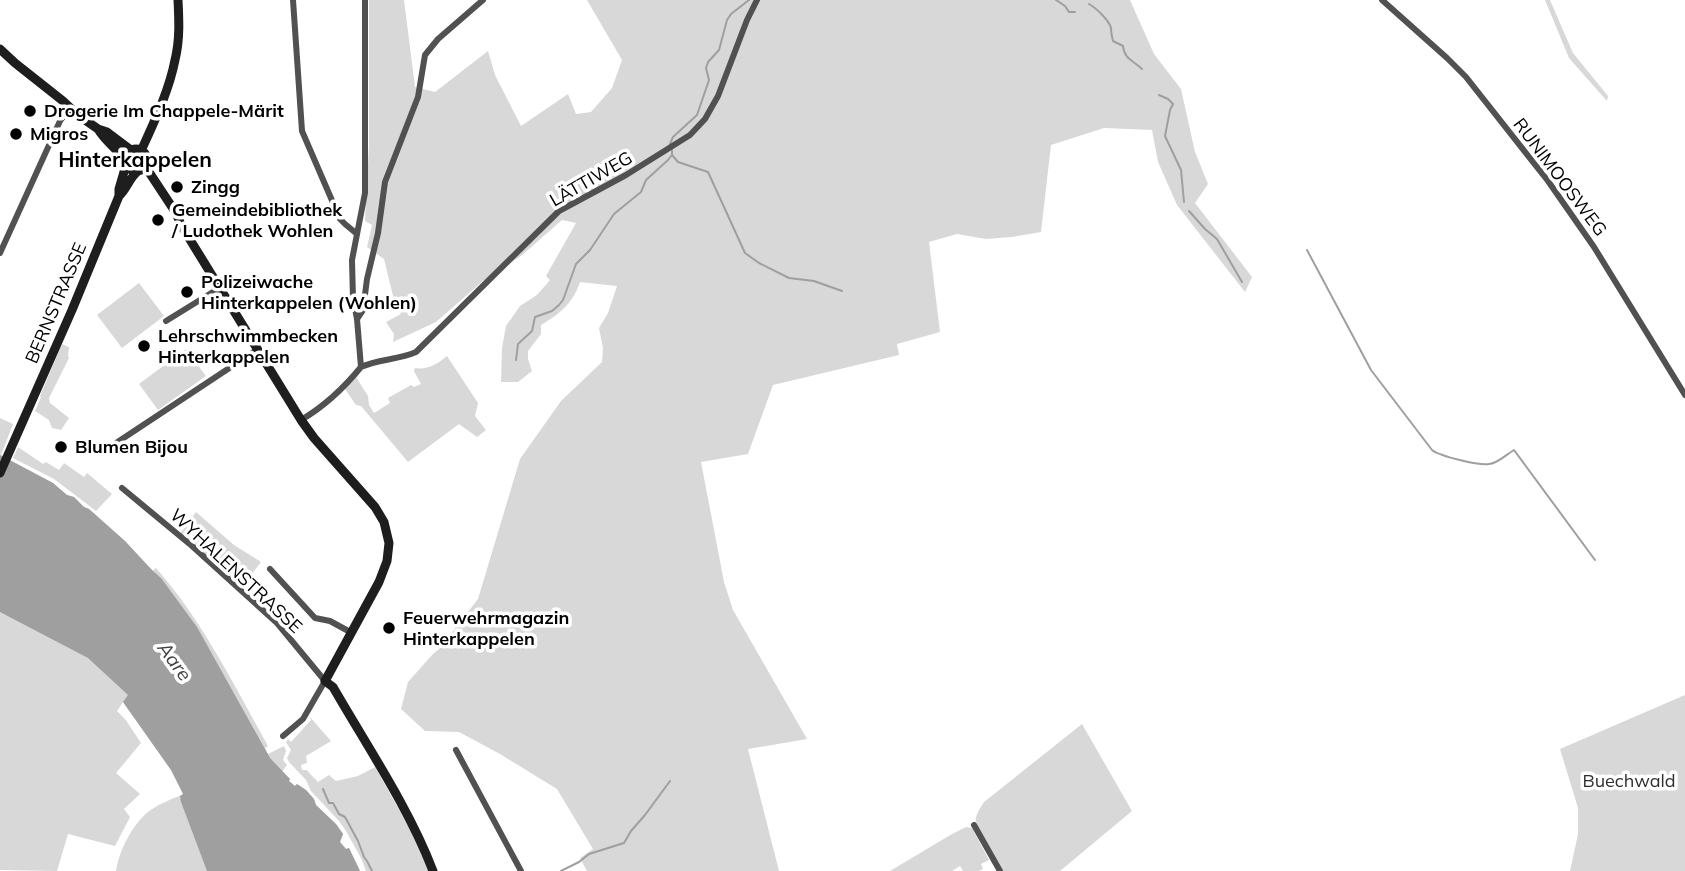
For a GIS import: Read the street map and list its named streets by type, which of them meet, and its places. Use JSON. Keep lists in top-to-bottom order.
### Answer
{
  "streets": {
    "street": [
      "RUNIMOOSWEG",
      "LÄTTIWEG",
      "BERNSTRASSE",
      "WYHALENSTRASSE"
    ]
  },
  "districts": ["Hinterkappelen"],
  "water": ["Aare"],
  "parks": ["Buechwald"],
  "places": [
    "Drogerie Im Chappele-Märit",
    "Migros",
    "Zingg",
    "Gemeindebibliothek / Ludothek Wohlen",
    "Polizeiwache Hinterkappelen (Wohlen)",
    "Lehrschwimmbecken Hinterkappelen",
    "Blumen Bijou",
    "Feuerwehrmagazin Hinterkappelen"
  ]
}
